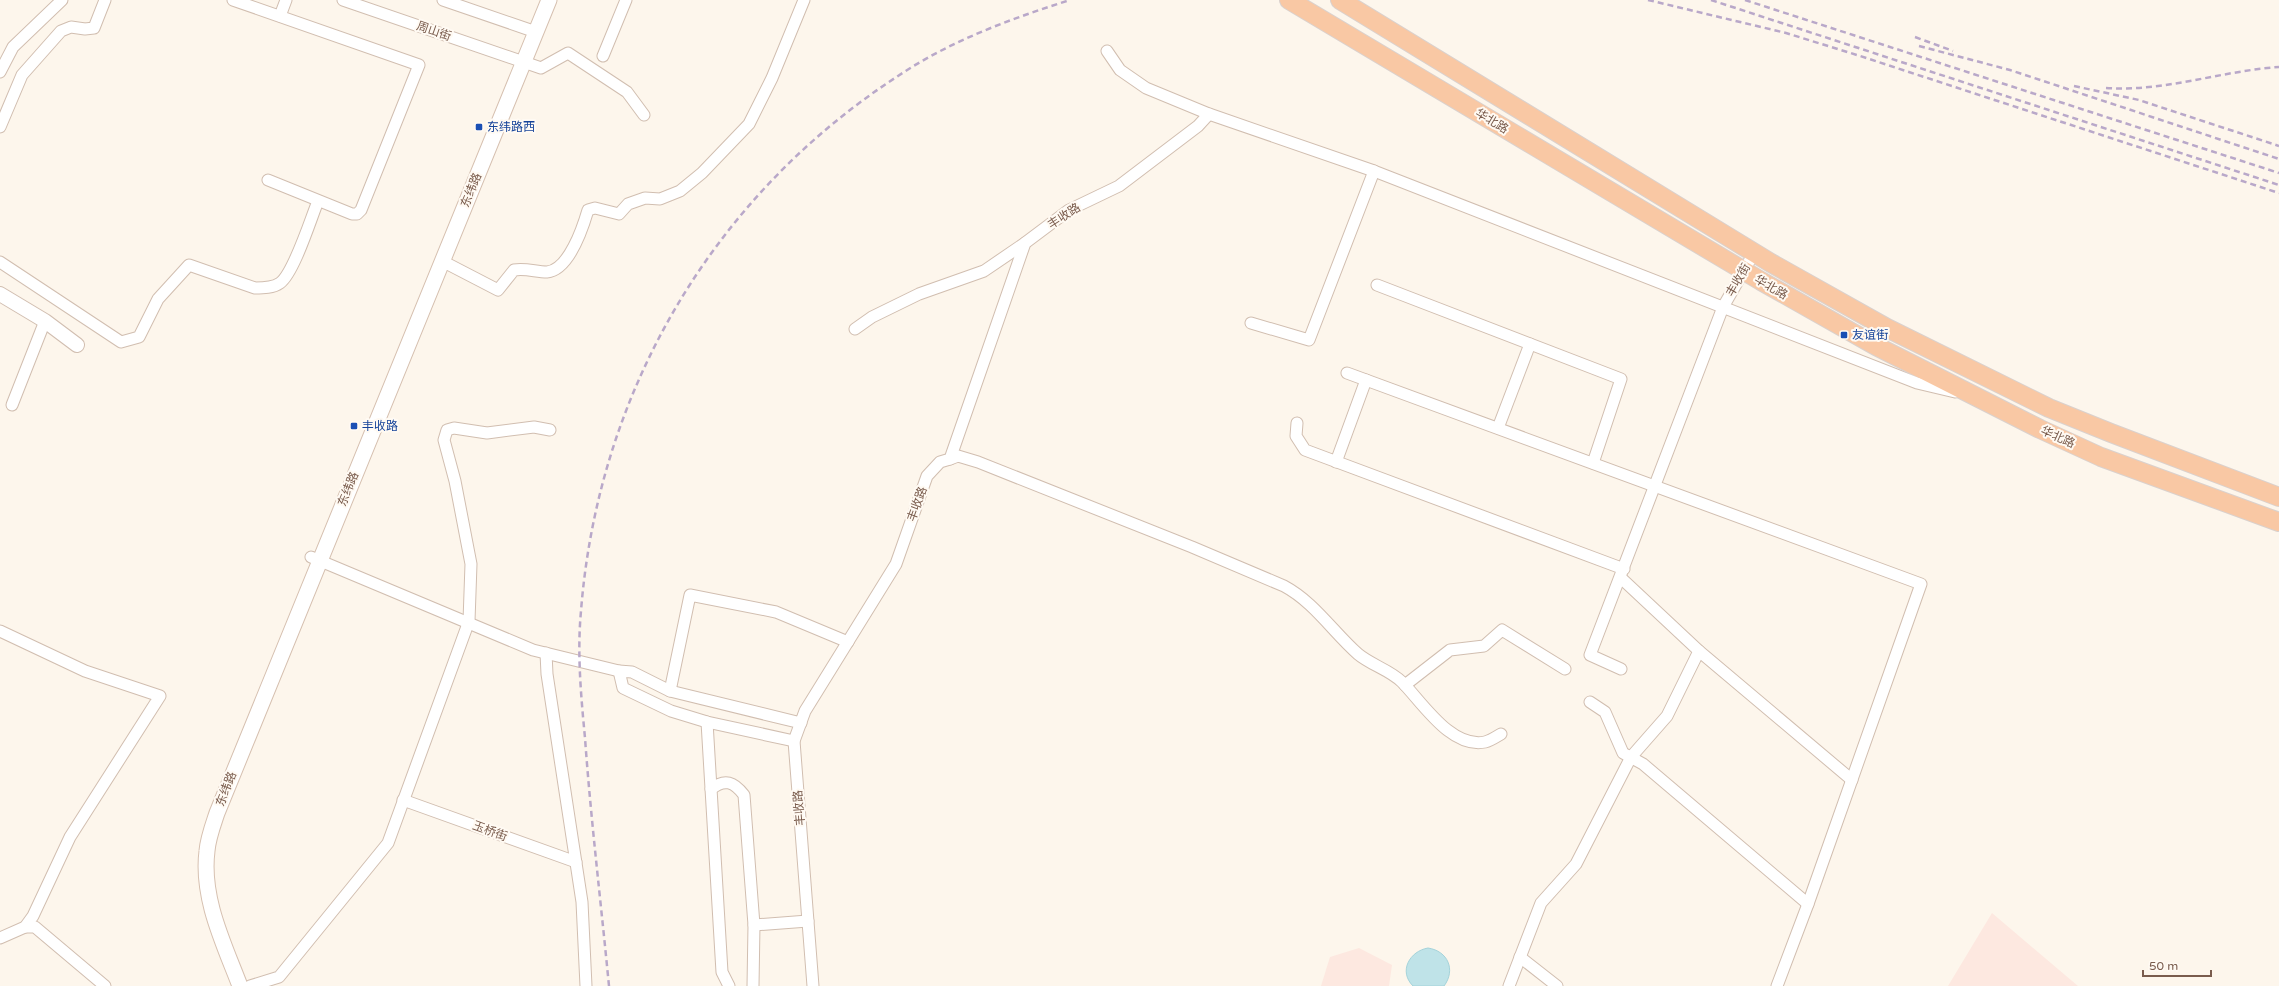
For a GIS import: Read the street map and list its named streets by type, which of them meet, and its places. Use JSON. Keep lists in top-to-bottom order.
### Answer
{
  "streets": {
    "highway": ["华北路"],
    "main road": ["东纬路"],
    "street": [
      "周山街",
      "丰收路",
      "丰收街",
      "玉桥街"
    ]
  },
  "crossings": [
    ["周山街", "东纬路"],
    ["华北路", "丰收街"]
  ],
  "places": {
    "transit": ["东纬路西", "友谊街", "丰收路"]
  },
  "scale_bar": "50 m"
}
